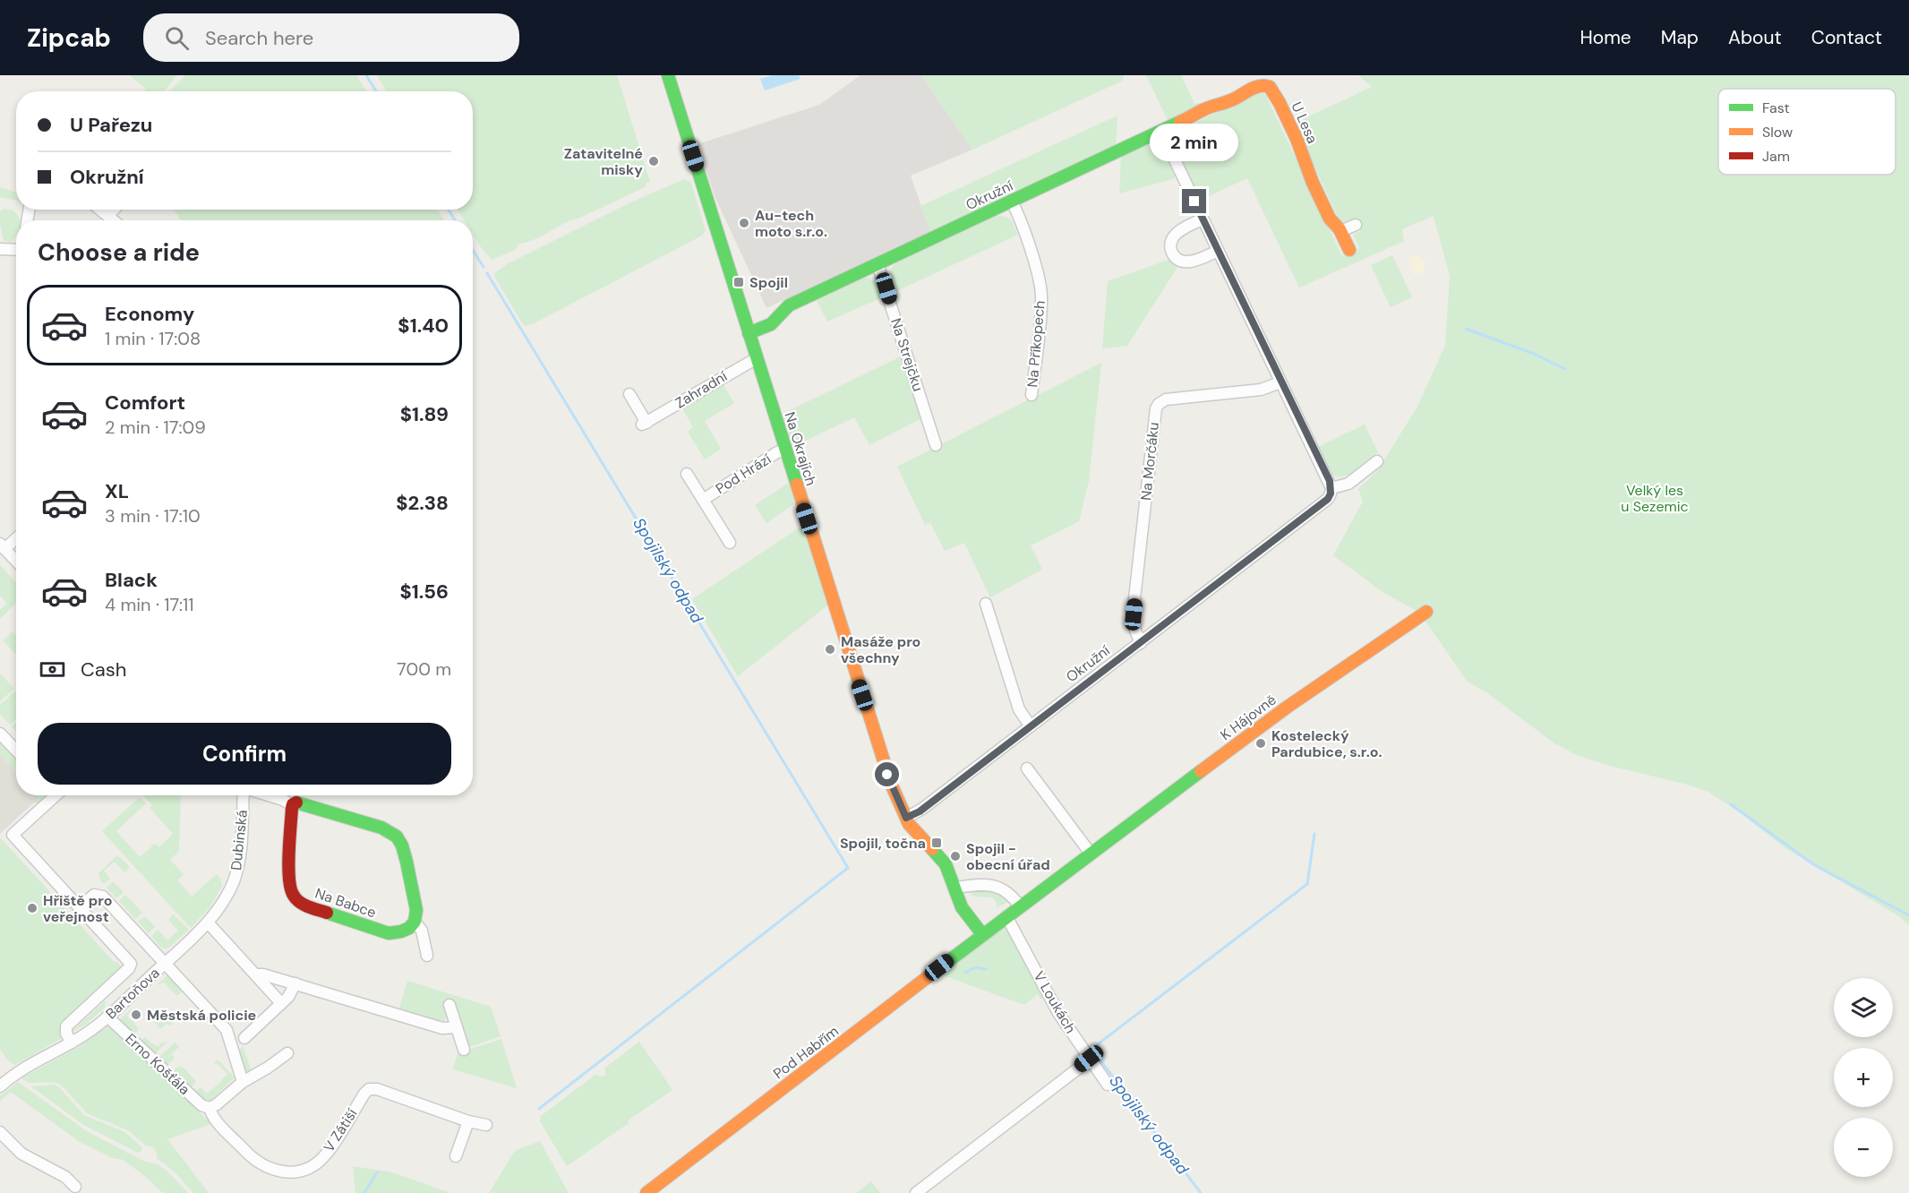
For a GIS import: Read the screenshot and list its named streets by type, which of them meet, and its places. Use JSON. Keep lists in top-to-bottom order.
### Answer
{
  "streets": {
    "street": [
      "U Lesa",
      "Okružní",
      "Na Příkopech",
      "Na Strejčku",
      "Zahradní",
      "Na Okrajích",
      "Na Morčáku",
      "Pod Hrází",
      "K Hájovně",
      "Dubinská",
      "Na Babce",
      "Bartoňova",
      "V Loukách",
      "Pod Habřím",
      "Erno Košťála",
      "V Zátiší"
    ]
  },
  "crossings": [
    ["U Lesa", "Okružní"],
    ["Okružní", "Na Příkopech"],
    ["Okružní", "Na Strejčku"],
    ["Okružní", "Na Okrajích"],
    ["Okružní", "Na Morčáku"],
    ["Zahradní", "Na Okrajích"],
    ["Na Okrajích", "Pod Hrází"],
    ["Na Okrajích", "K Hájovně"],
    ["Na Okrajích", "Pod Habřím"],
    ["K Hájovně", "V Loukách"],
    ["K Hájovně", "Pod Habřím"],
    ["Dubinská", "Bartoňova"],
    ["Bartoňova", "Erno Košťála"],
    ["Erno Košťála", "V Zátiší"]
  ],
  "water": ["Spojilský odpad"],
  "parks": ["Velký les u Sezemic"],
  "places": {
    "other": [
      "Zatavitelné misky",
      "Au-tech moto s.r.o.",
      "Masáže pro všechny",
      "Kostelecký Pardubice, s.r.o.",
      "Spojil - obecní úřad",
      "Hřiště pro veřejnost",
      "Městská policie"
    ],
    "transit": ["Spojil", "Spojil, točna"]
  },
  "legend": ["Fast", "Slow", "Jam"],
  "page": {
    "header": "Zipcab",
    "search": "Search here",
    "nav": [
      "Home",
      "Map",
      "About",
      "Contact"
    ],
    "banner": ["U Pařezu", "Okružní"],
    "bubble": "2 min",
    "heading": "Choose a ride",
    "list": [
      {
        "name": "Economy",
        "note": "1 min · 17:08",
        "value": "$1.40"
      },
      {
        "name": "Comfort",
        "note": "2 min · 17:09",
        "value": "$1.89"
      },
      {
        "name": "XL",
        "note": "3 min · 17:10",
        "value": "$2.38"
      },
      {
        "name": "Black",
        "note": "4 min · 17:11",
        "value": "$1.56"
      }
    ],
    "pay": ["Cash", "700 m"],
    "buttons": "Confirm",
    "map_buttons": ["+", "−"]
  }
}
